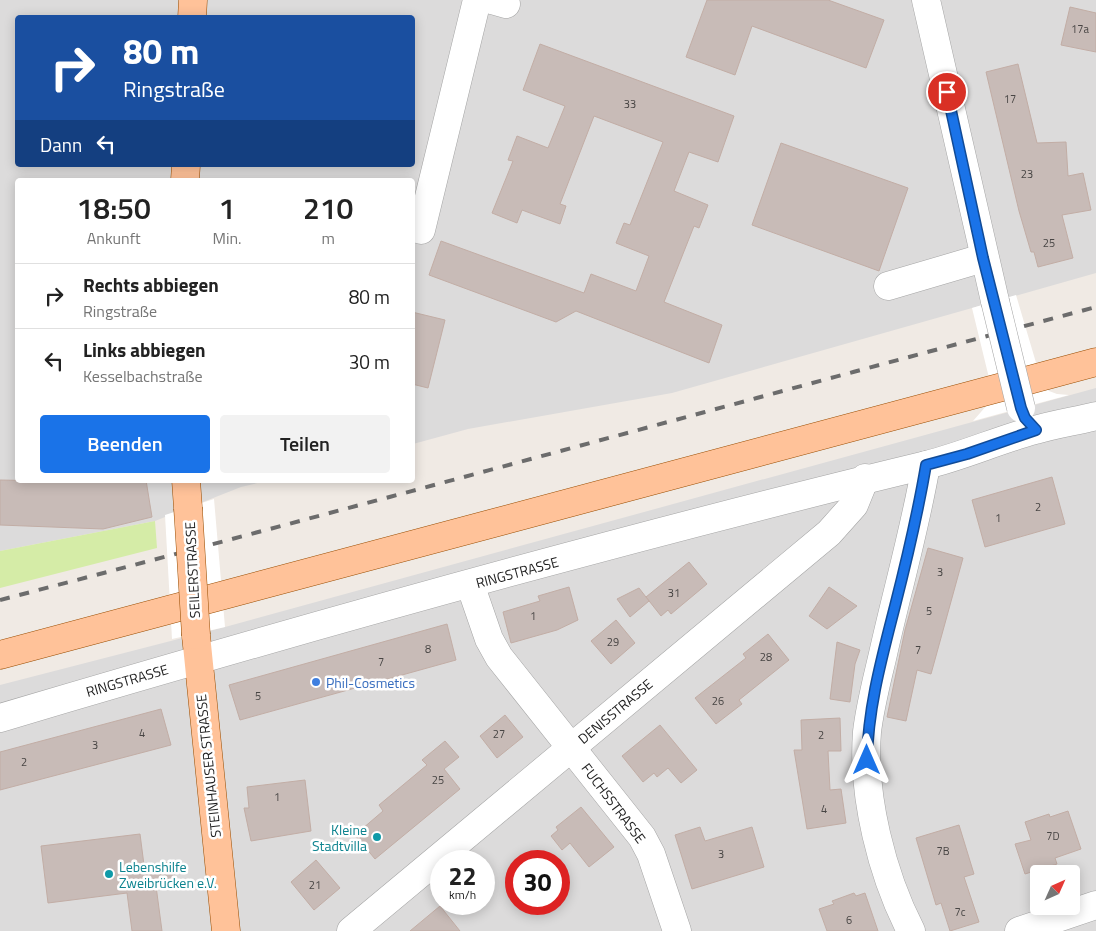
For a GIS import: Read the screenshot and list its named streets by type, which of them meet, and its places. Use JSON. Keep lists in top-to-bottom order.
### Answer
{
  "streets": {
    "main road": ["SEILERSTRASSE", "STEINHAUSER STRASSE"],
    "street": ["RINGSTRASSE", "DENISSTRASSE", "FUCHSSTRASSE"]
  },
  "crossings": [
    ["SEILERSTRASSE", "RINGSTRASSE"],
    ["SEILERSTRASSE", "STEINHAUSER STRASSE"],
    ["RINGSTRASSE", "DENISSTRASSE"],
    ["RINGSTRASSE", "STEINHAUSER STRASSE"],
    ["RINGSTRASSE", "FUCHSSTRASSE"],
    ["DENISSTRASSE", "FUCHSSTRASSE"]
  ],
  "places": ["Phil-Cosmetics", "Kleine Stadtvilla", "Lebenshilfe Zweibrücken e.V."],
  "house_numbers": [
    "17a",
    "17",
    "33",
    "23",
    "25",
    "2",
    "1",
    "3",
    "31",
    "5",
    "1",
    "29",
    "8",
    "7",
    "28",
    "7",
    "5",
    "26",
    "4",
    "27",
    "2",
    "3",
    "2",
    "25",
    "1",
    "4",
    "7D",
    "7B",
    "3",
    "21",
    "7c",
    "6"
  ],
  "north": "top right",
  "page": {
    "turn": ["80 m", "Ringstraße"],
    "then": "Dann",
    "eta": [
      "18:50",
      "Ankunft",
      "1",
      "Min.",
      "210",
      "m"
    ],
    "list": [
      {
        "name": "Rechts abbiegen",
        "note": "Ringstraße",
        "value": "80 m"
      },
      {
        "name": "Links abbiegen",
        "note": "Kesselbachstraße",
        "value": "30 m"
      }
    ],
    "buttons": ["Beenden", "Teilen"],
    "speed": "22 km/h",
    "limit": "30"
  }
}
